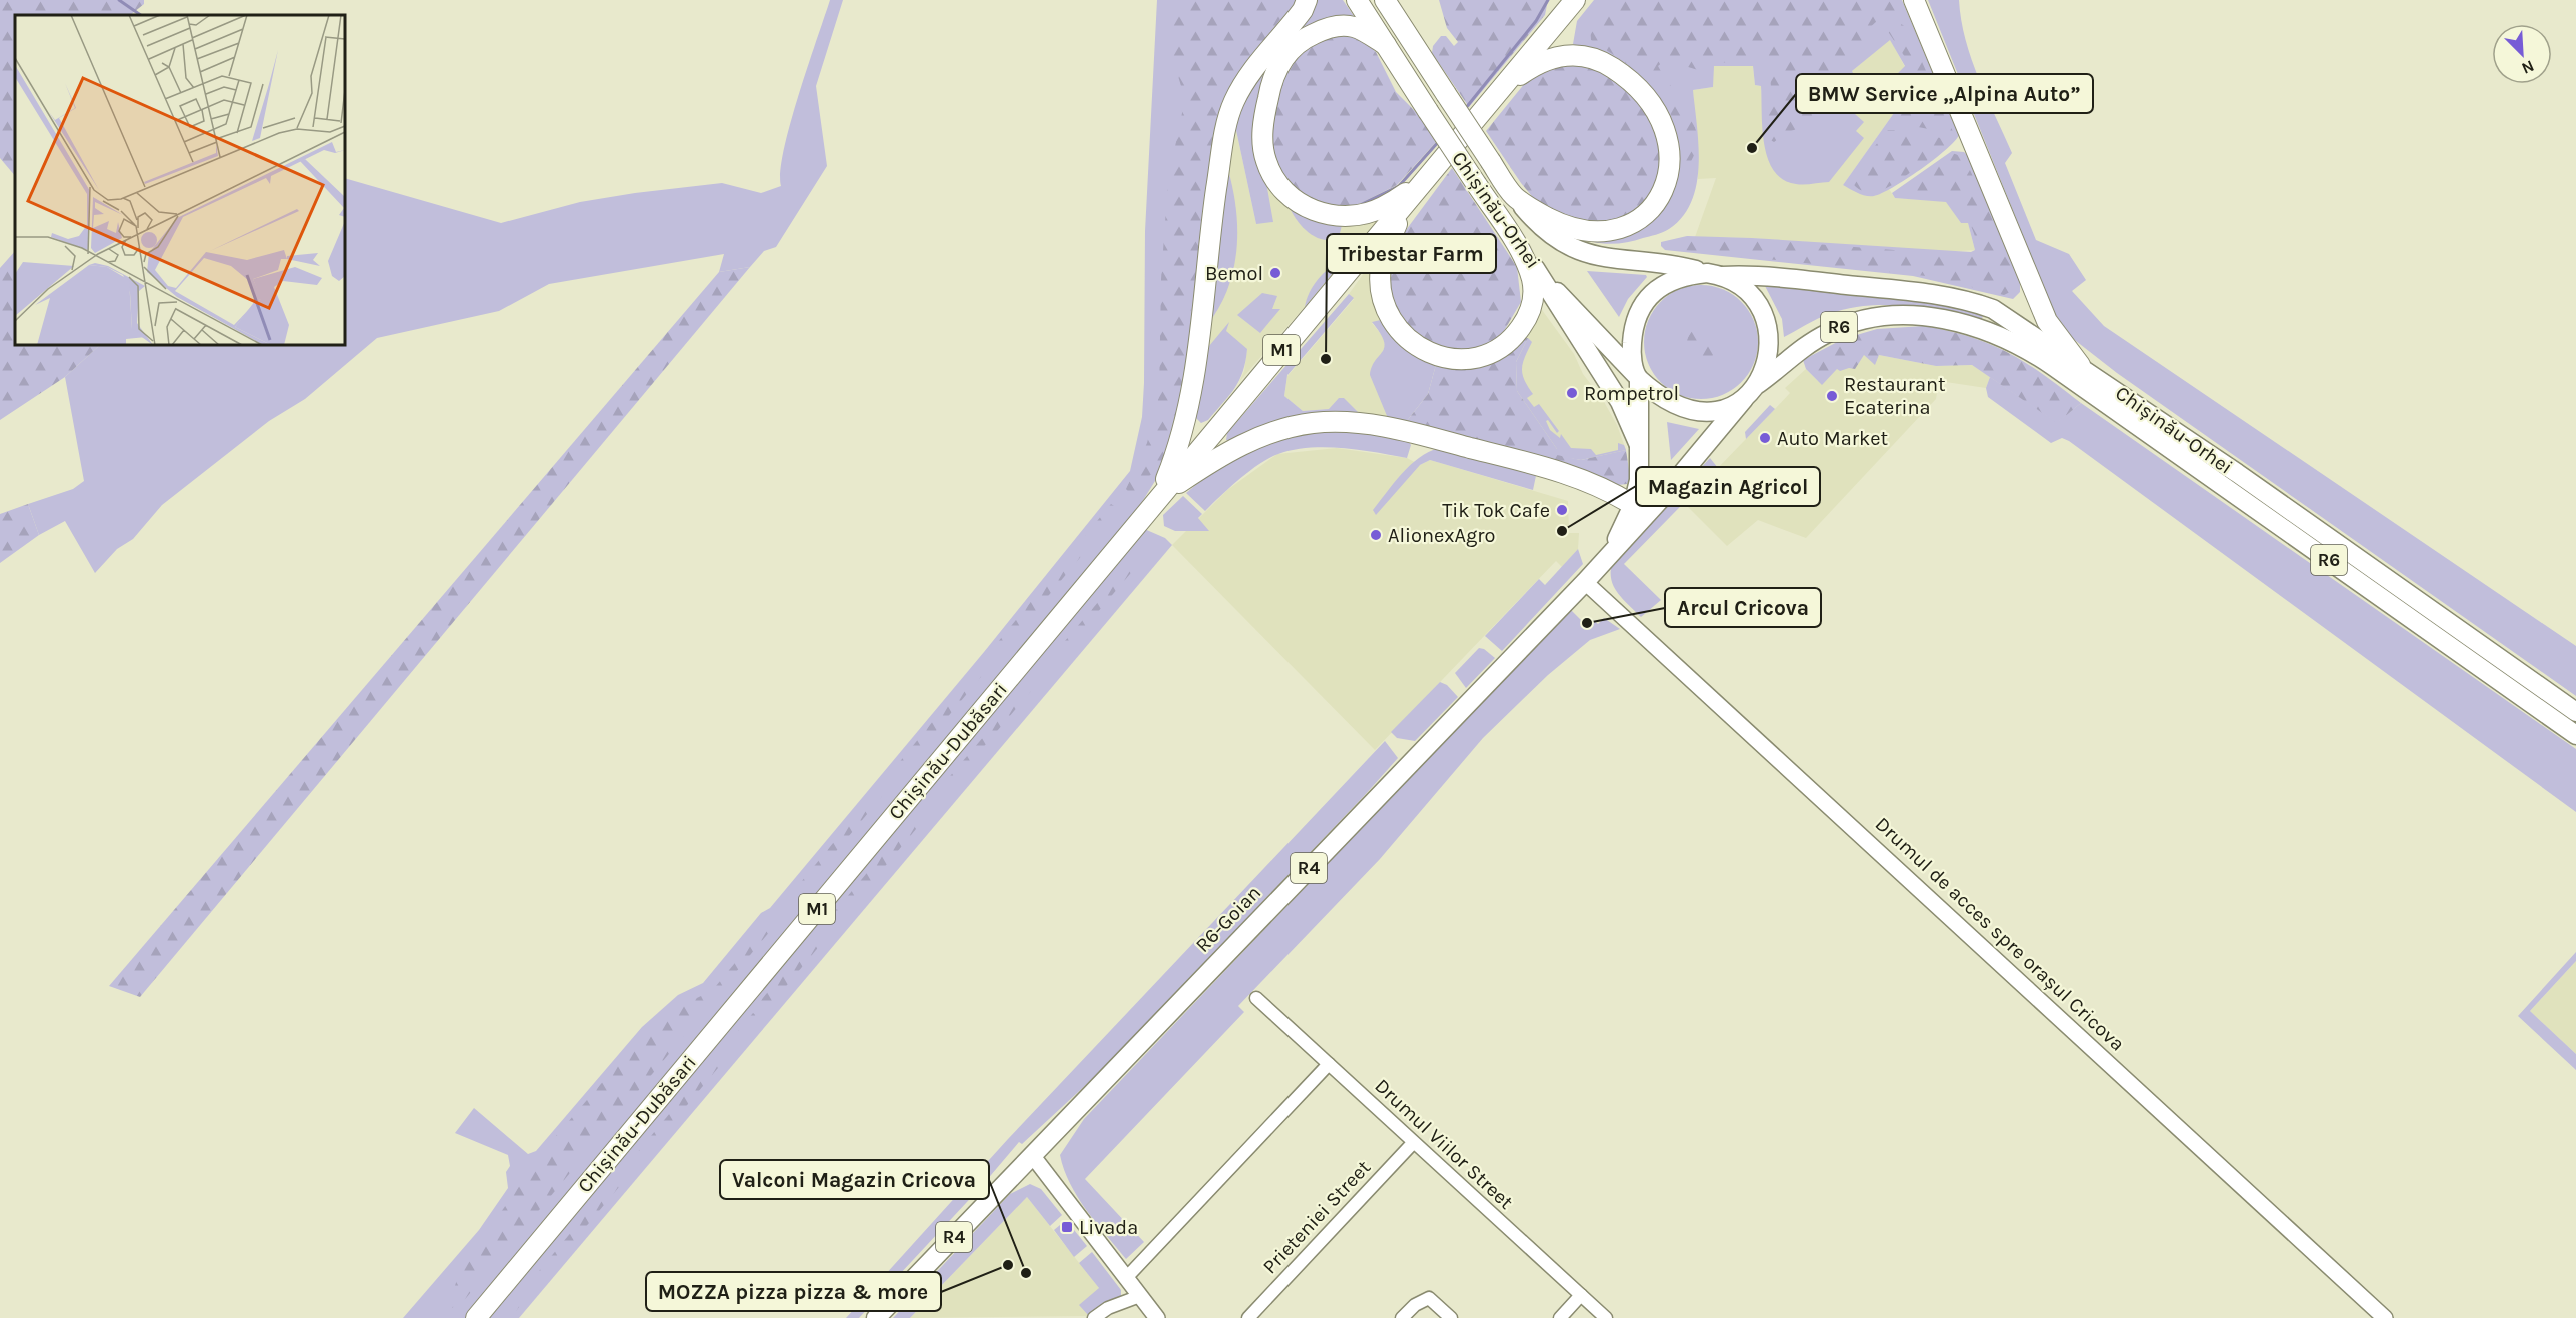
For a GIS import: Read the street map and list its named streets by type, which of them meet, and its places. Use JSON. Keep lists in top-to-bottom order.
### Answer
{
  "streets": {
    "highway": [
      "Chișinău-Orhei",
      "R6",
      "M1",
      "Chișinău-Dubăsari"
    ],
    "main road": ["R4", "R6-Goian"],
    "street": ["Drumul de acces spre orașul Cricova", "Drumul Viilor Street", "Prieteniei Street"]
  },
  "crossings": [
    ["Chișinău-Orhei", "R6"],
    ["Chișinău-Orhei", "R6-Goian"],
    ["R6", "R6-Goian"],
    ["M1", "Chișinău-Dubăsari"],
    ["R6-Goian", "Drumul de acces spre orașul Cricova"],
    ["Drumul Viilor Street", "Prieteniei Street"]
  ],
  "places": {
    "other": [
      "BMW Service „Alpina Auto”",
      "Bemol",
      "Tribestar Farm",
      "Rompetrol",
      "Restaurant Ecaterina",
      "Auto Market",
      "Tik Tok Cafe",
      "Magazin Agricol",
      "AlionexAgro",
      "Arcul Cricova",
      "MOZZA pizza pizza & more",
      "Valconi Magazin Cricova"
    ],
    "transit": ["Livada"]
  },
  "north": "bottom right"
}
